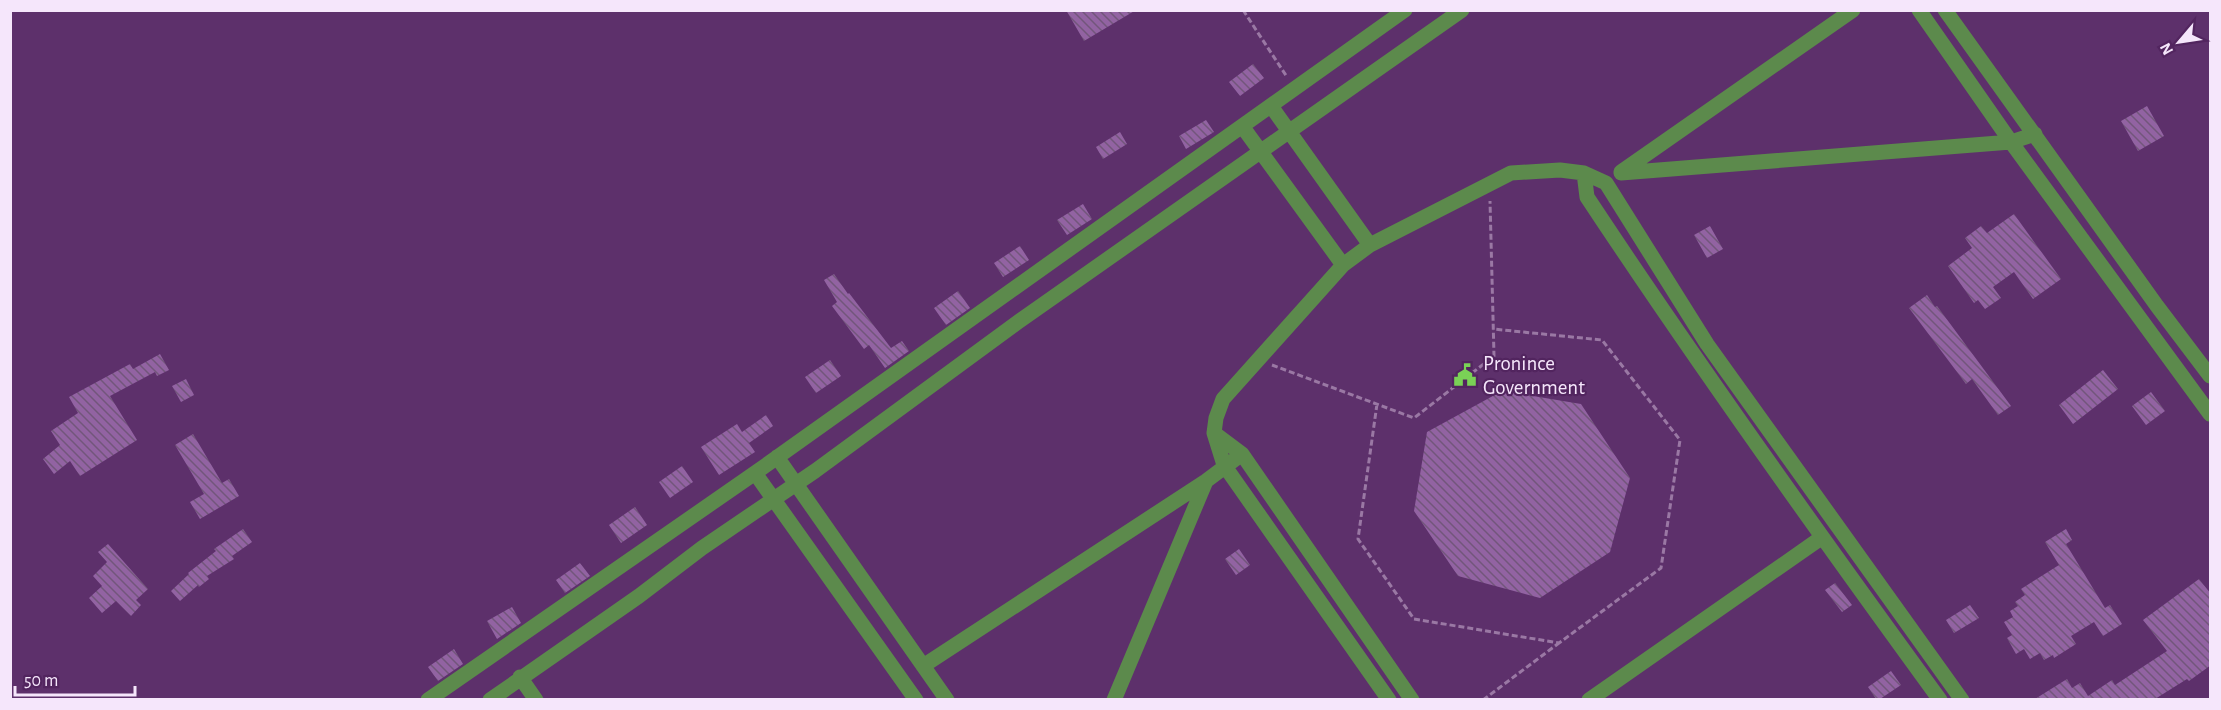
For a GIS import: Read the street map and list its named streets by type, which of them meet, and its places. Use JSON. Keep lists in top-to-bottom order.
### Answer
{
  "places": {
    "public building": ["Pronince Government"]
  },
  "scale_bar": "50 m",
  "north": "bottom left"
}
